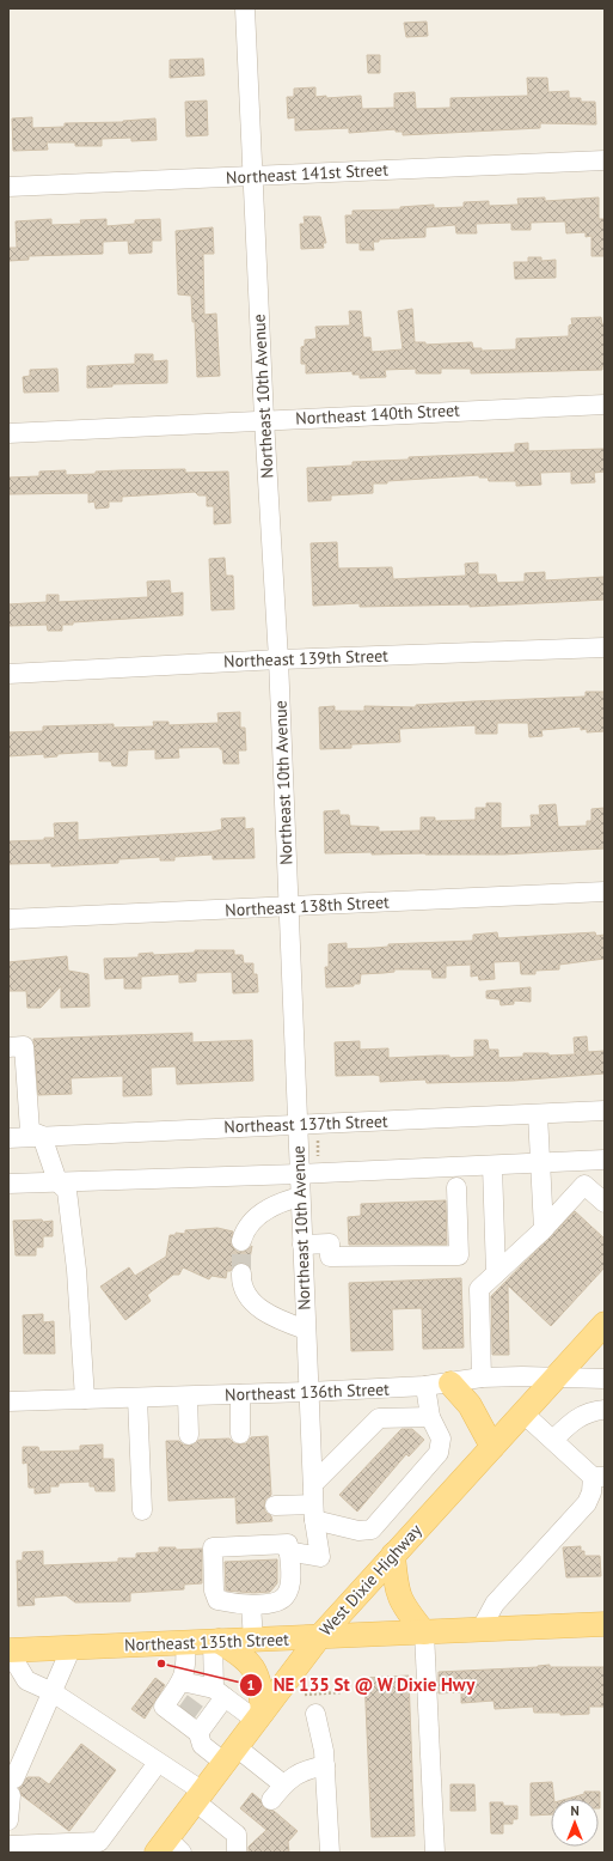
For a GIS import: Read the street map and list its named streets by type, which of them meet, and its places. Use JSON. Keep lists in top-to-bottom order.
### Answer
{
  "streets": {
    "main road": ["West Dixie Highway", "Northeast 135th Street"],
    "street": [
      "Northeast 141st Street",
      "Northeast 10th Avenue",
      "Northeast 140th Street",
      "Northeast 139th Street",
      "Northeast 138th Street",
      "Northeast 137th Street",
      "Northeast 136th Street"
    ]
  },
  "crossings": [
    ["Northeast 141st Street", "Northeast 10th Avenue"],
    ["Northeast 10th Avenue", "Northeast 140th Street"],
    ["Northeast 10th Avenue", "Northeast 139th Street"],
    ["Northeast 10th Avenue", "Northeast 138th Street"],
    ["Northeast 10th Avenue", "Northeast 137th Street"],
    ["Northeast 10th Avenue", "Northeast 136th Street"],
    ["Northeast 136th Street", "West Dixie Highway"],
    ["West Dixie Highway", "Northeast 135th Street"]
  ],
  "places": ["NE 135 St @ W Dixie Hwy"],
  "north": "top"
}
